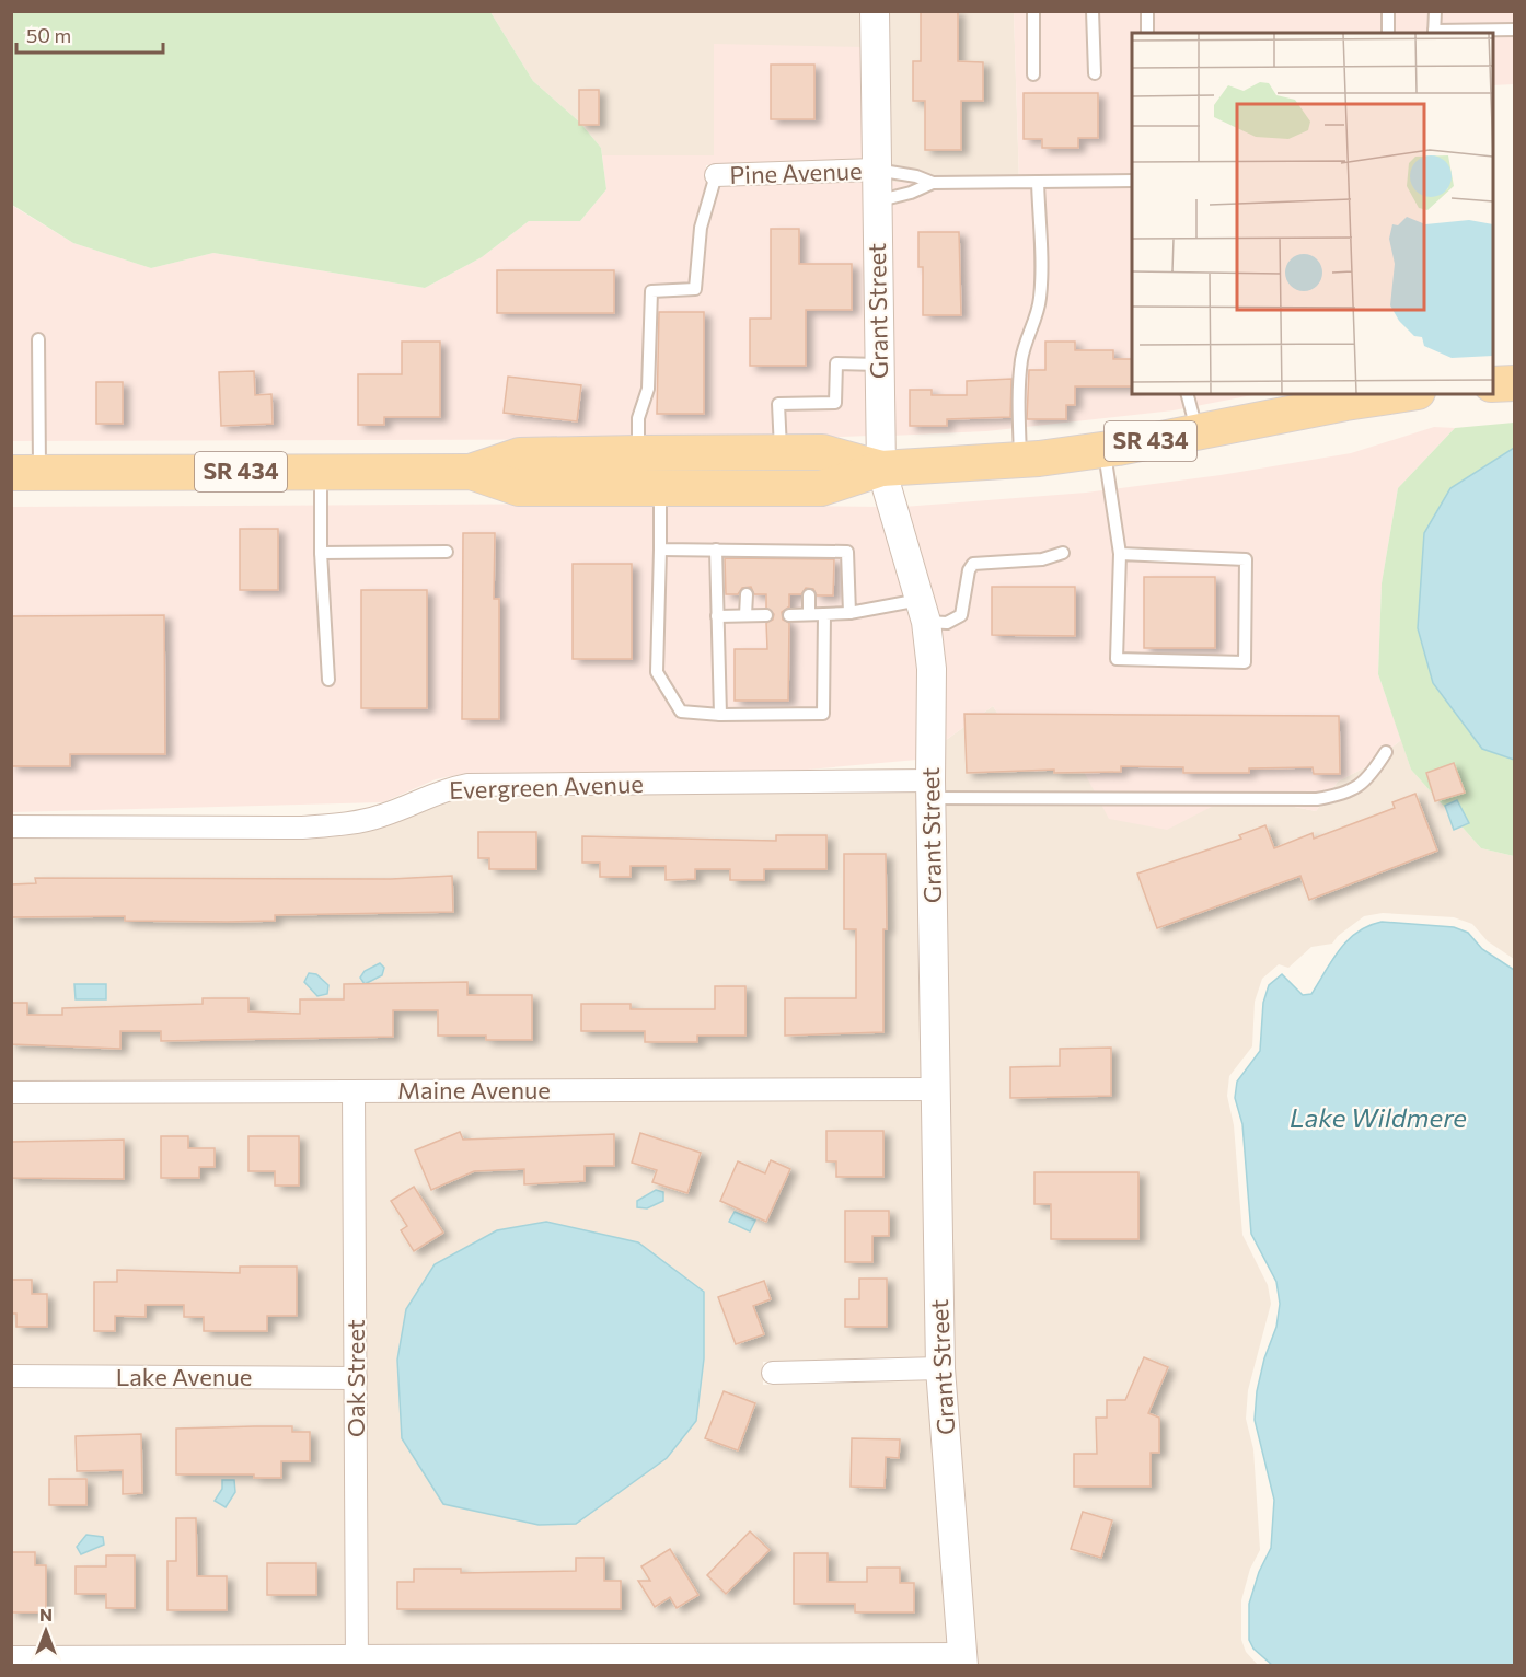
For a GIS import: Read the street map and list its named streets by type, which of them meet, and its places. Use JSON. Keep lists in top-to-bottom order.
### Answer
{
  "streets": {
    "main road": ["SR 434"],
    "street": [
      "Pine Avenue",
      "Grant Street",
      "Evergreen Avenue",
      "Maine Avenue",
      "Lake Avenue",
      "Oak Street"
    ]
  },
  "crossings": [
    ["Pine Avenue", "Grant Street"],
    ["Grant Street", "SR 434"],
    ["Grant Street", "Evergreen Avenue"],
    ["Grant Street", "Maine Avenue"],
    ["Maine Avenue", "Oak Street"],
    ["Lake Avenue", "Oak Street"]
  ],
  "water": ["Lake Wildmere"],
  "scale_bar": "50 m",
  "north": "top"
}
